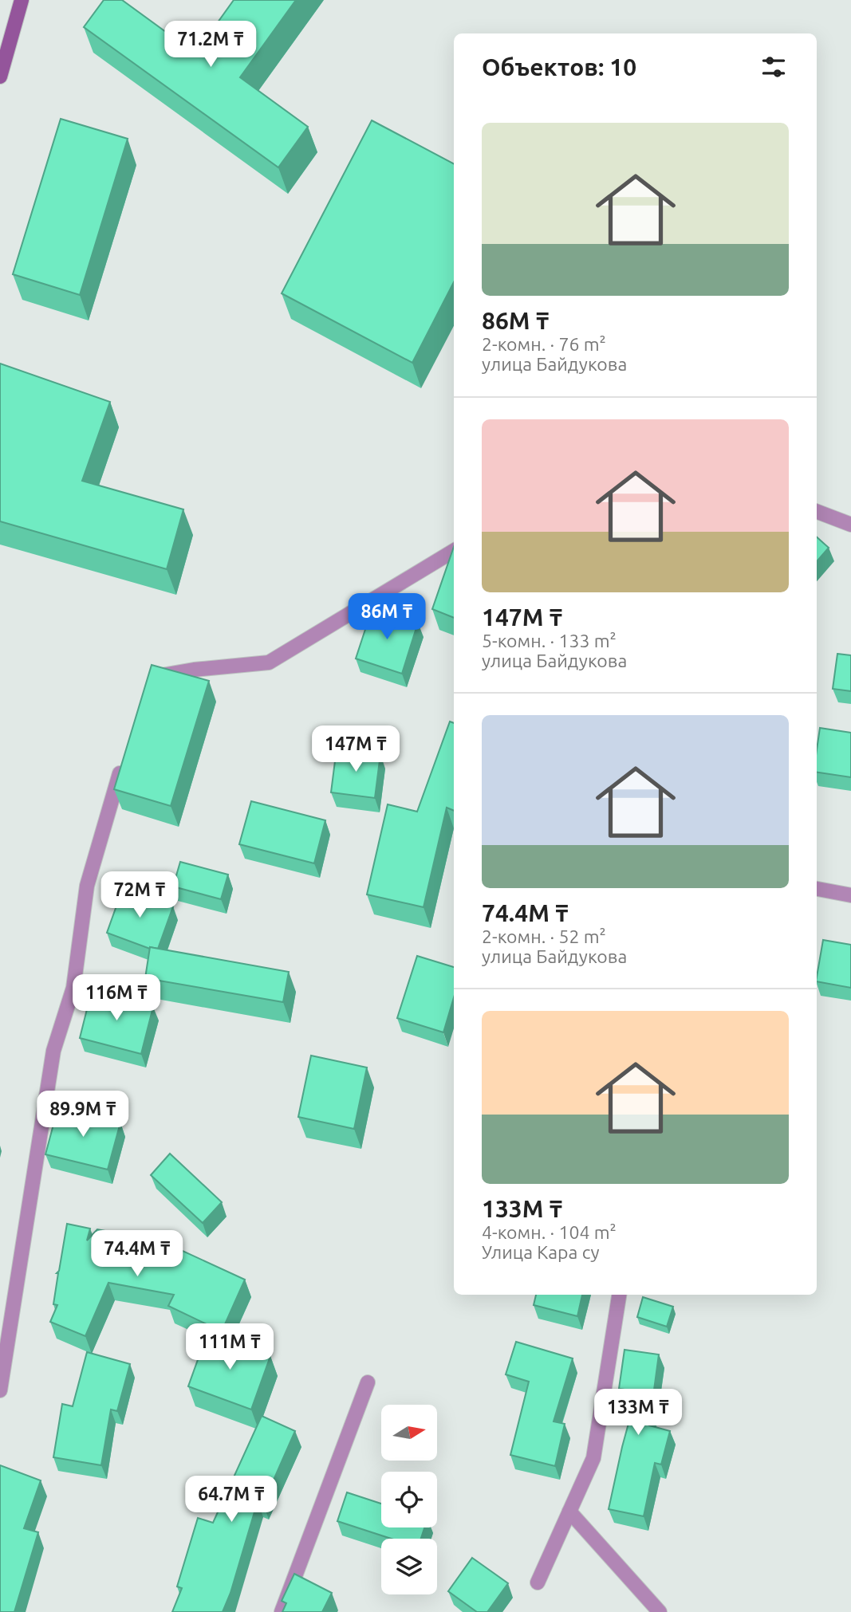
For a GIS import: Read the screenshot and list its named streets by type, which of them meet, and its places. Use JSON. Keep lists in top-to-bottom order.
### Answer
{
  "north": "right",
  "page": {
    "price": [
      "71.2M ₸",
      "86M ₸",
      "147M ₸",
      "72M ₸",
      "116M ₸",
      "89.9M ₸",
      "74.4M ₸",
      "111M ₸",
      "133M ₸",
      "64.7M ₸"
    ],
    "heading": "Объектов: 10",
    "list": [
      {
        "name": "86M ₸",
        "note": "2-комн. · 76 m² · улица Байдукова"
      },
      {
        "name": "147M ₸",
        "note": "5-комн. · 133 m² · улица Байдукова"
      },
      {
        "name": "74.4M ₸",
        "note": "2-комн. · 52 m² · улица Байдукова"
      },
      {
        "name": "133M ₸",
        "note": "4-комн. · 104 m² · Улица Кара су"
      }
    ]
  }
}
